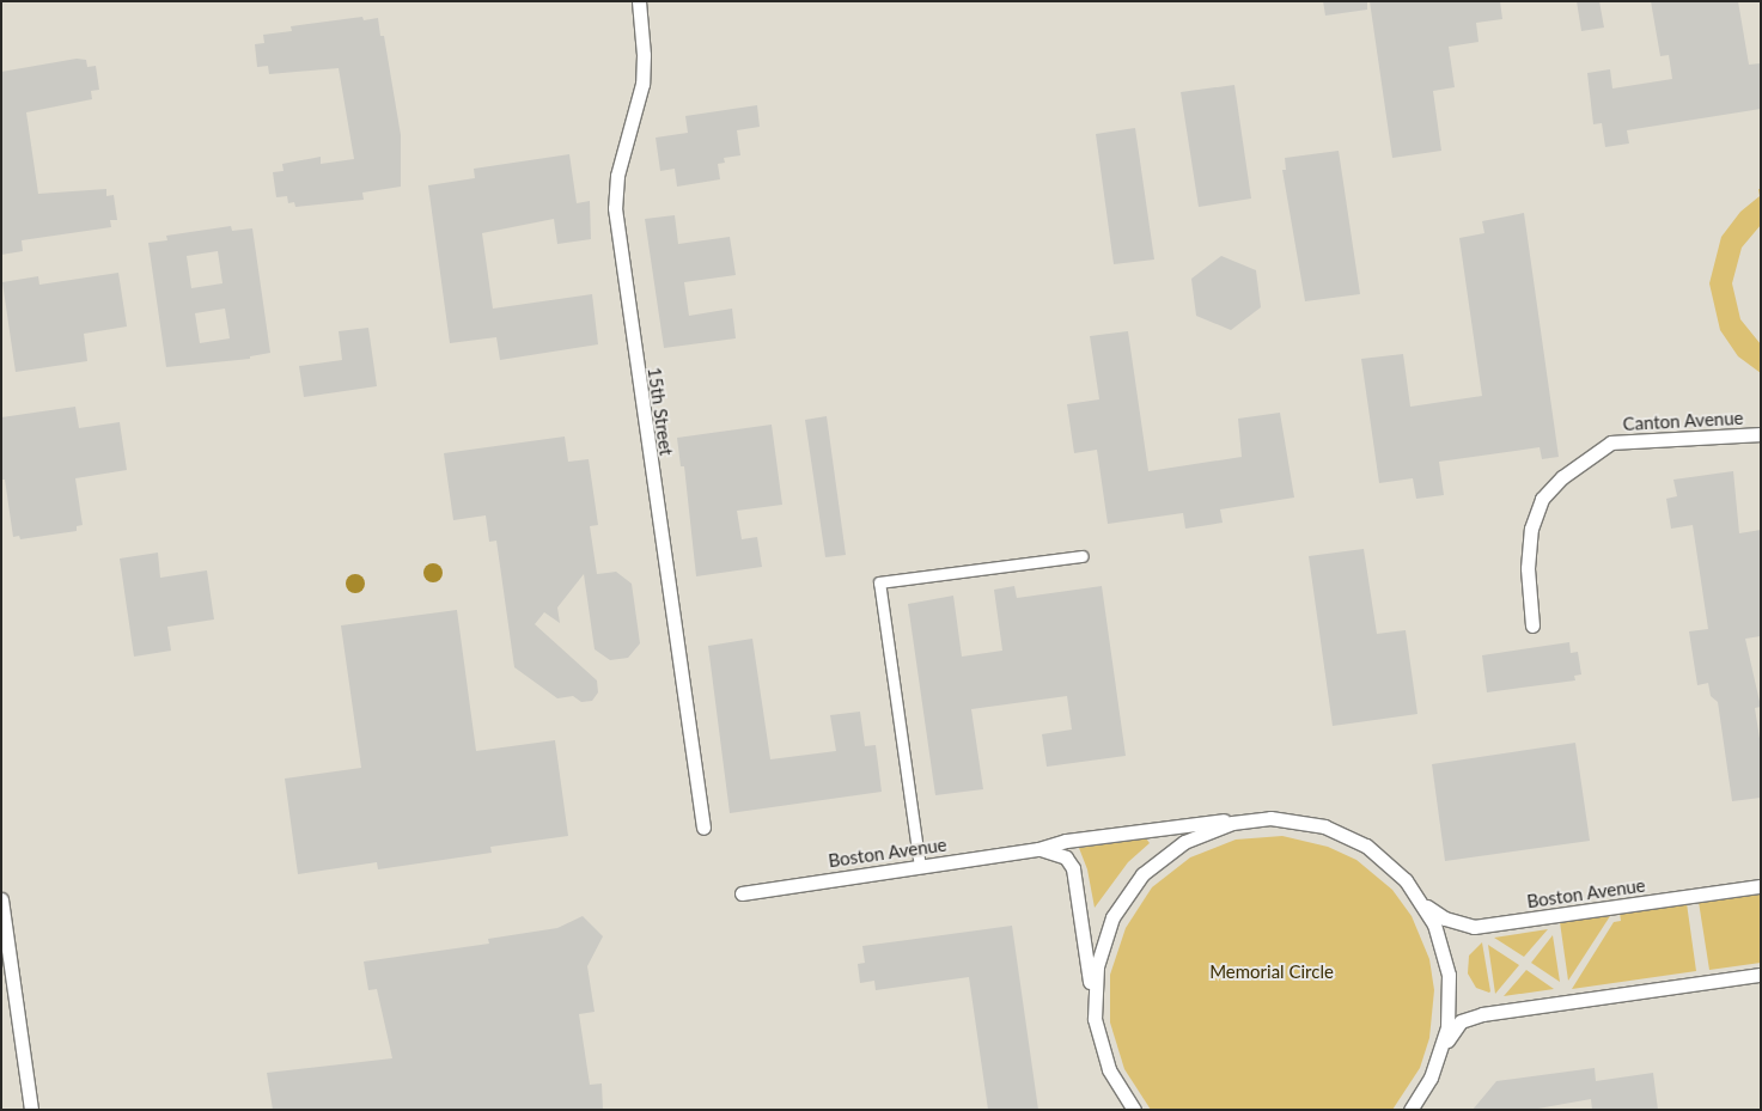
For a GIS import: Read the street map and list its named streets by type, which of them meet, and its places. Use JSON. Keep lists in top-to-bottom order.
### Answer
{
  "streets": {
    "street": ["15th Street", "Canton Avenue", "Boston Avenue"]
  },
  "parks": ["Memorial Circle"]
}
